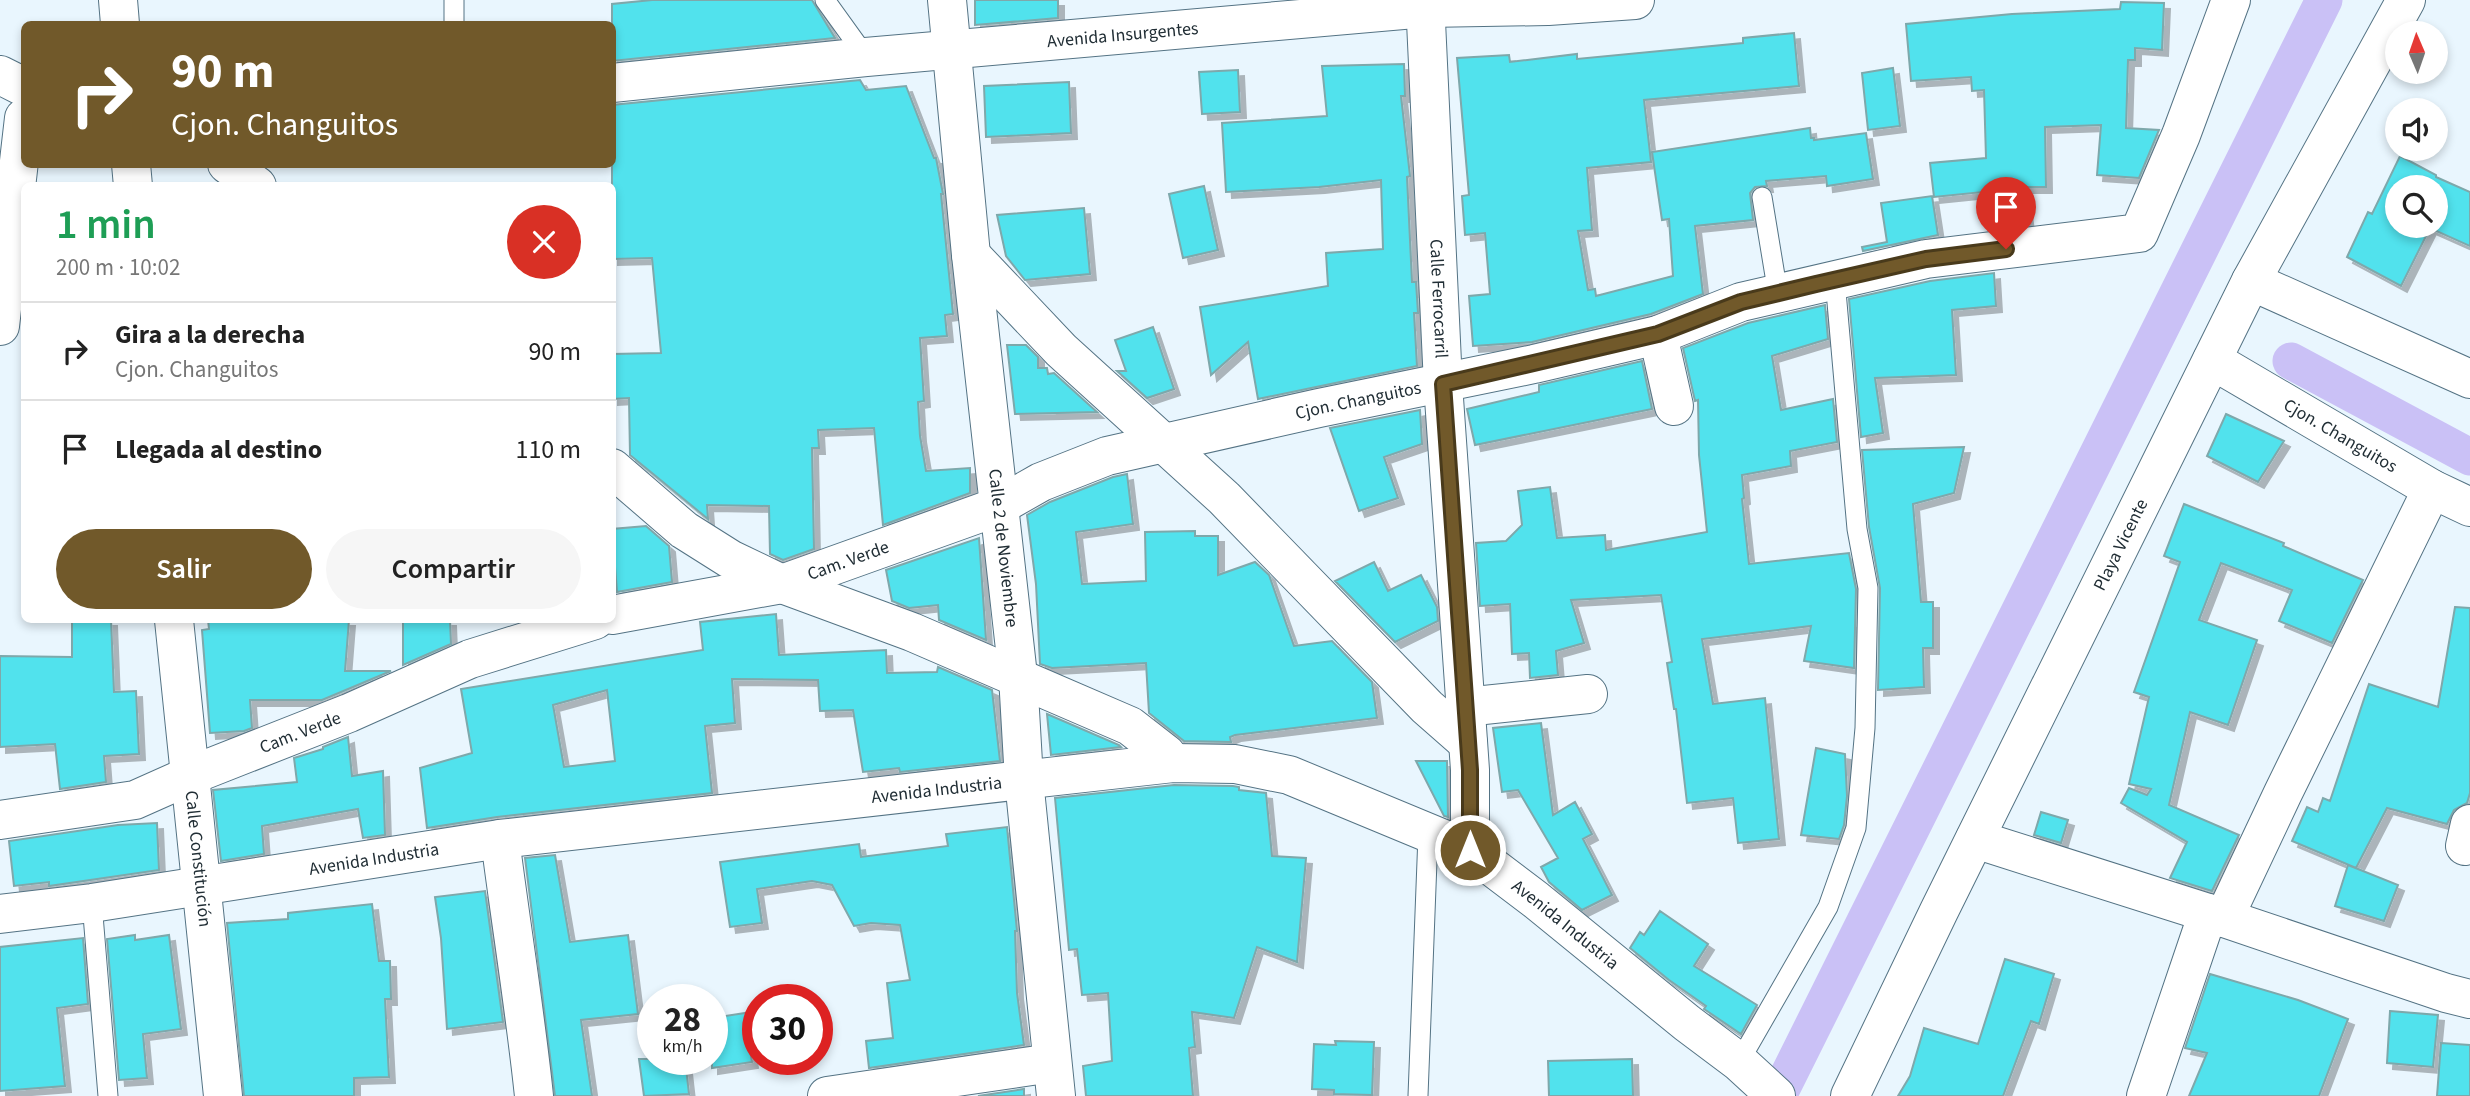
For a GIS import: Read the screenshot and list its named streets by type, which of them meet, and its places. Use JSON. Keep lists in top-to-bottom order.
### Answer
{
  "streets": {
    "street": [
      "Avenida Insurgentes",
      "Calle Ferrocarril",
      "Cjon. Changuitos",
      "Playa Vicente",
      "Calle 2 de Noviembre",
      "Cam. Verde",
      "Avenida Industria",
      "Calle Constitución"
    ]
  },
  "crossings": [
    ["Avenida Insurgentes", "Calle Ferrocarril"],
    ["Avenida Insurgentes", "Calle 2 de Noviembre"],
    ["Calle Ferrocarril", "Cjon. Changuitos"],
    ["Calle Ferrocarril", "Avenida Industria"],
    ["Cjon. Changuitos", "Playa Vicente"],
    ["Cjon. Changuitos", "Calle 2 de Noviembre"],
    ["Cjon. Changuitos", "Cam. Verde"],
    ["Calle 2 de Noviembre", "Cam. Verde"],
    ["Calle 2 de Noviembre", "Avenida Industria"],
    ["Cam. Verde", "Calle Constitución"],
    ["Avenida Industria", "Calle Constitución"]
  ],
  "north": "top",
  "page": {
    "turn": ["90 m", "Cjon. Changuitos"],
    "heading": ["1 min", "200 m · 10:02"],
    "list": [
      {
        "name": "Gira a la derecha",
        "note": "Cjon. Changuitos",
        "value": "90 m"
      },
      {
        "name": "Llegada al destino",
        "value": "110 m"
      }
    ],
    "buttons": ["Salir", "Compartir"],
    "speed": "28 km/h",
    "limit": "30"
  }
}
